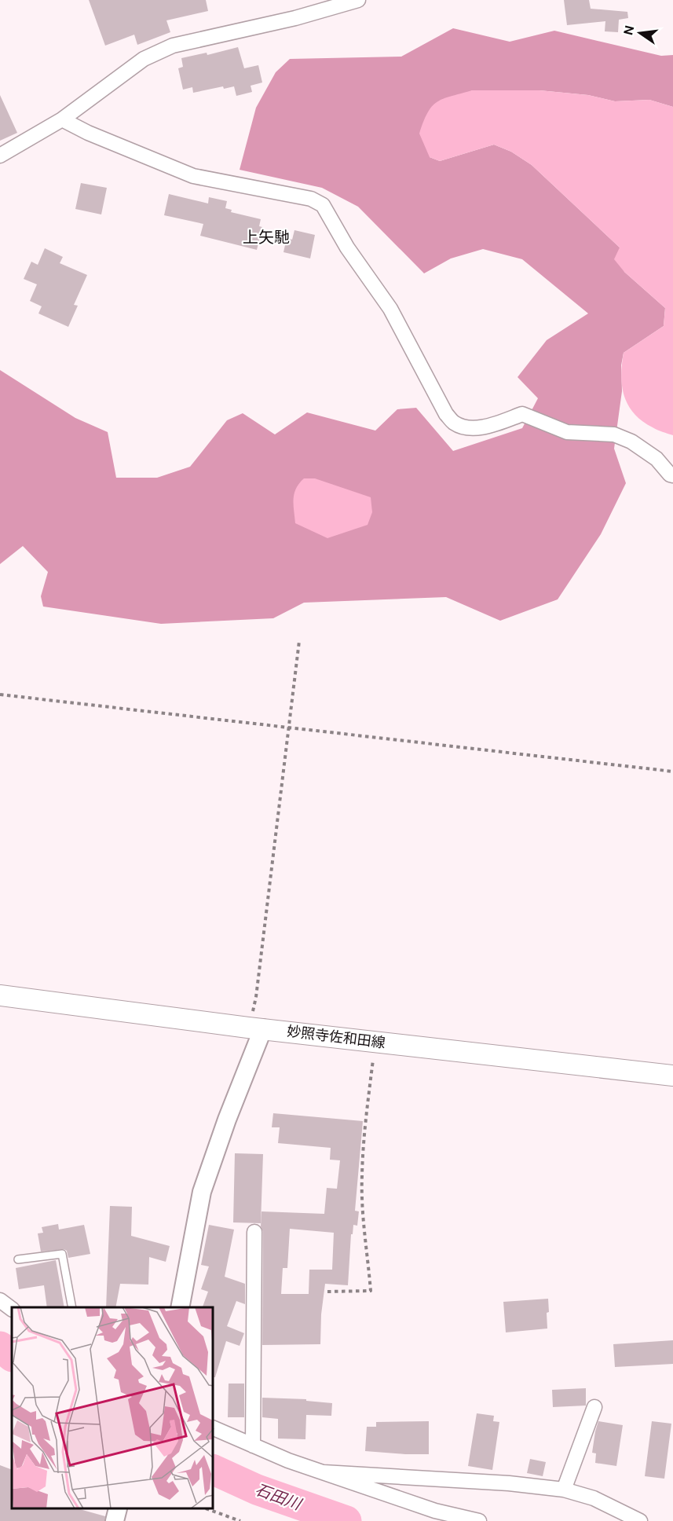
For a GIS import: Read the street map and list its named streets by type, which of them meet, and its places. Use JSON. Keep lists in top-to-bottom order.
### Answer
{
  "streets": {
    "main road": ["妙照寺佐和田線"]
  },
  "districts": ["上矢馳"],
  "water": ["石田川"],
  "north": "left"
}
